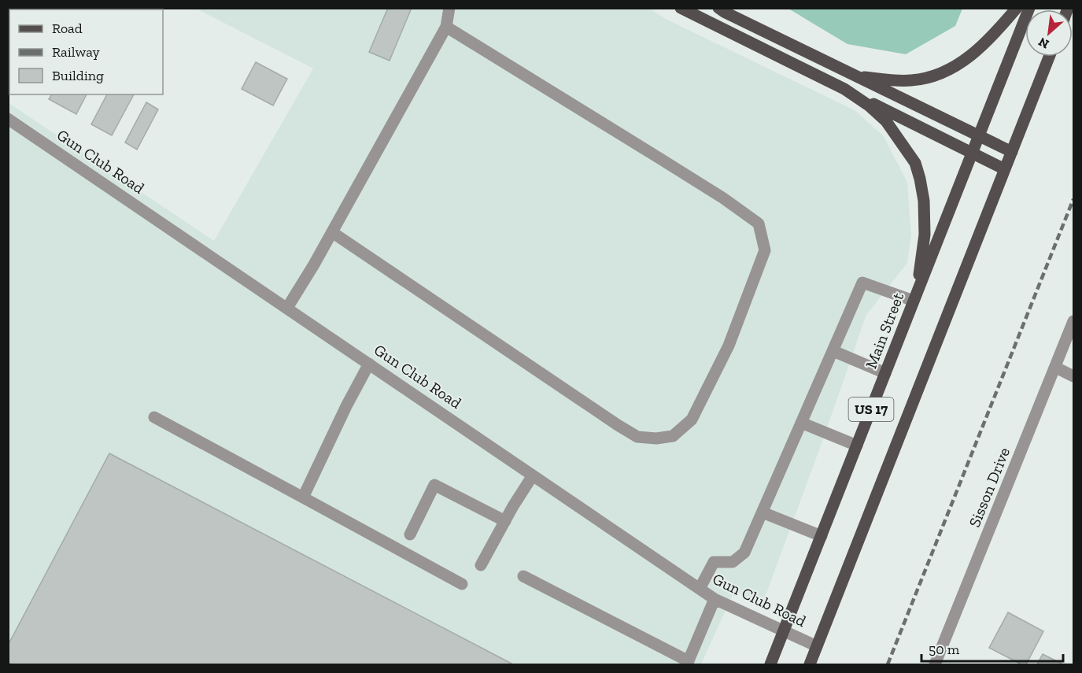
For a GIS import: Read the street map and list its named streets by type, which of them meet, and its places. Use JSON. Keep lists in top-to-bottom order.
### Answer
{
  "streets": {
    "main road": ["Main Street", "US 17"],
    "street": ["Gun Club Road", "Sisson Drive"]
  },
  "crossings": [
    ["Gun Club Road", "Main Street"],
    ["Gun Club Road", "US 17"]
  ],
  "legend": ["Road", "Railway", "Building"],
  "scale_bar": "50 m",
  "north": "bottom left"
}
